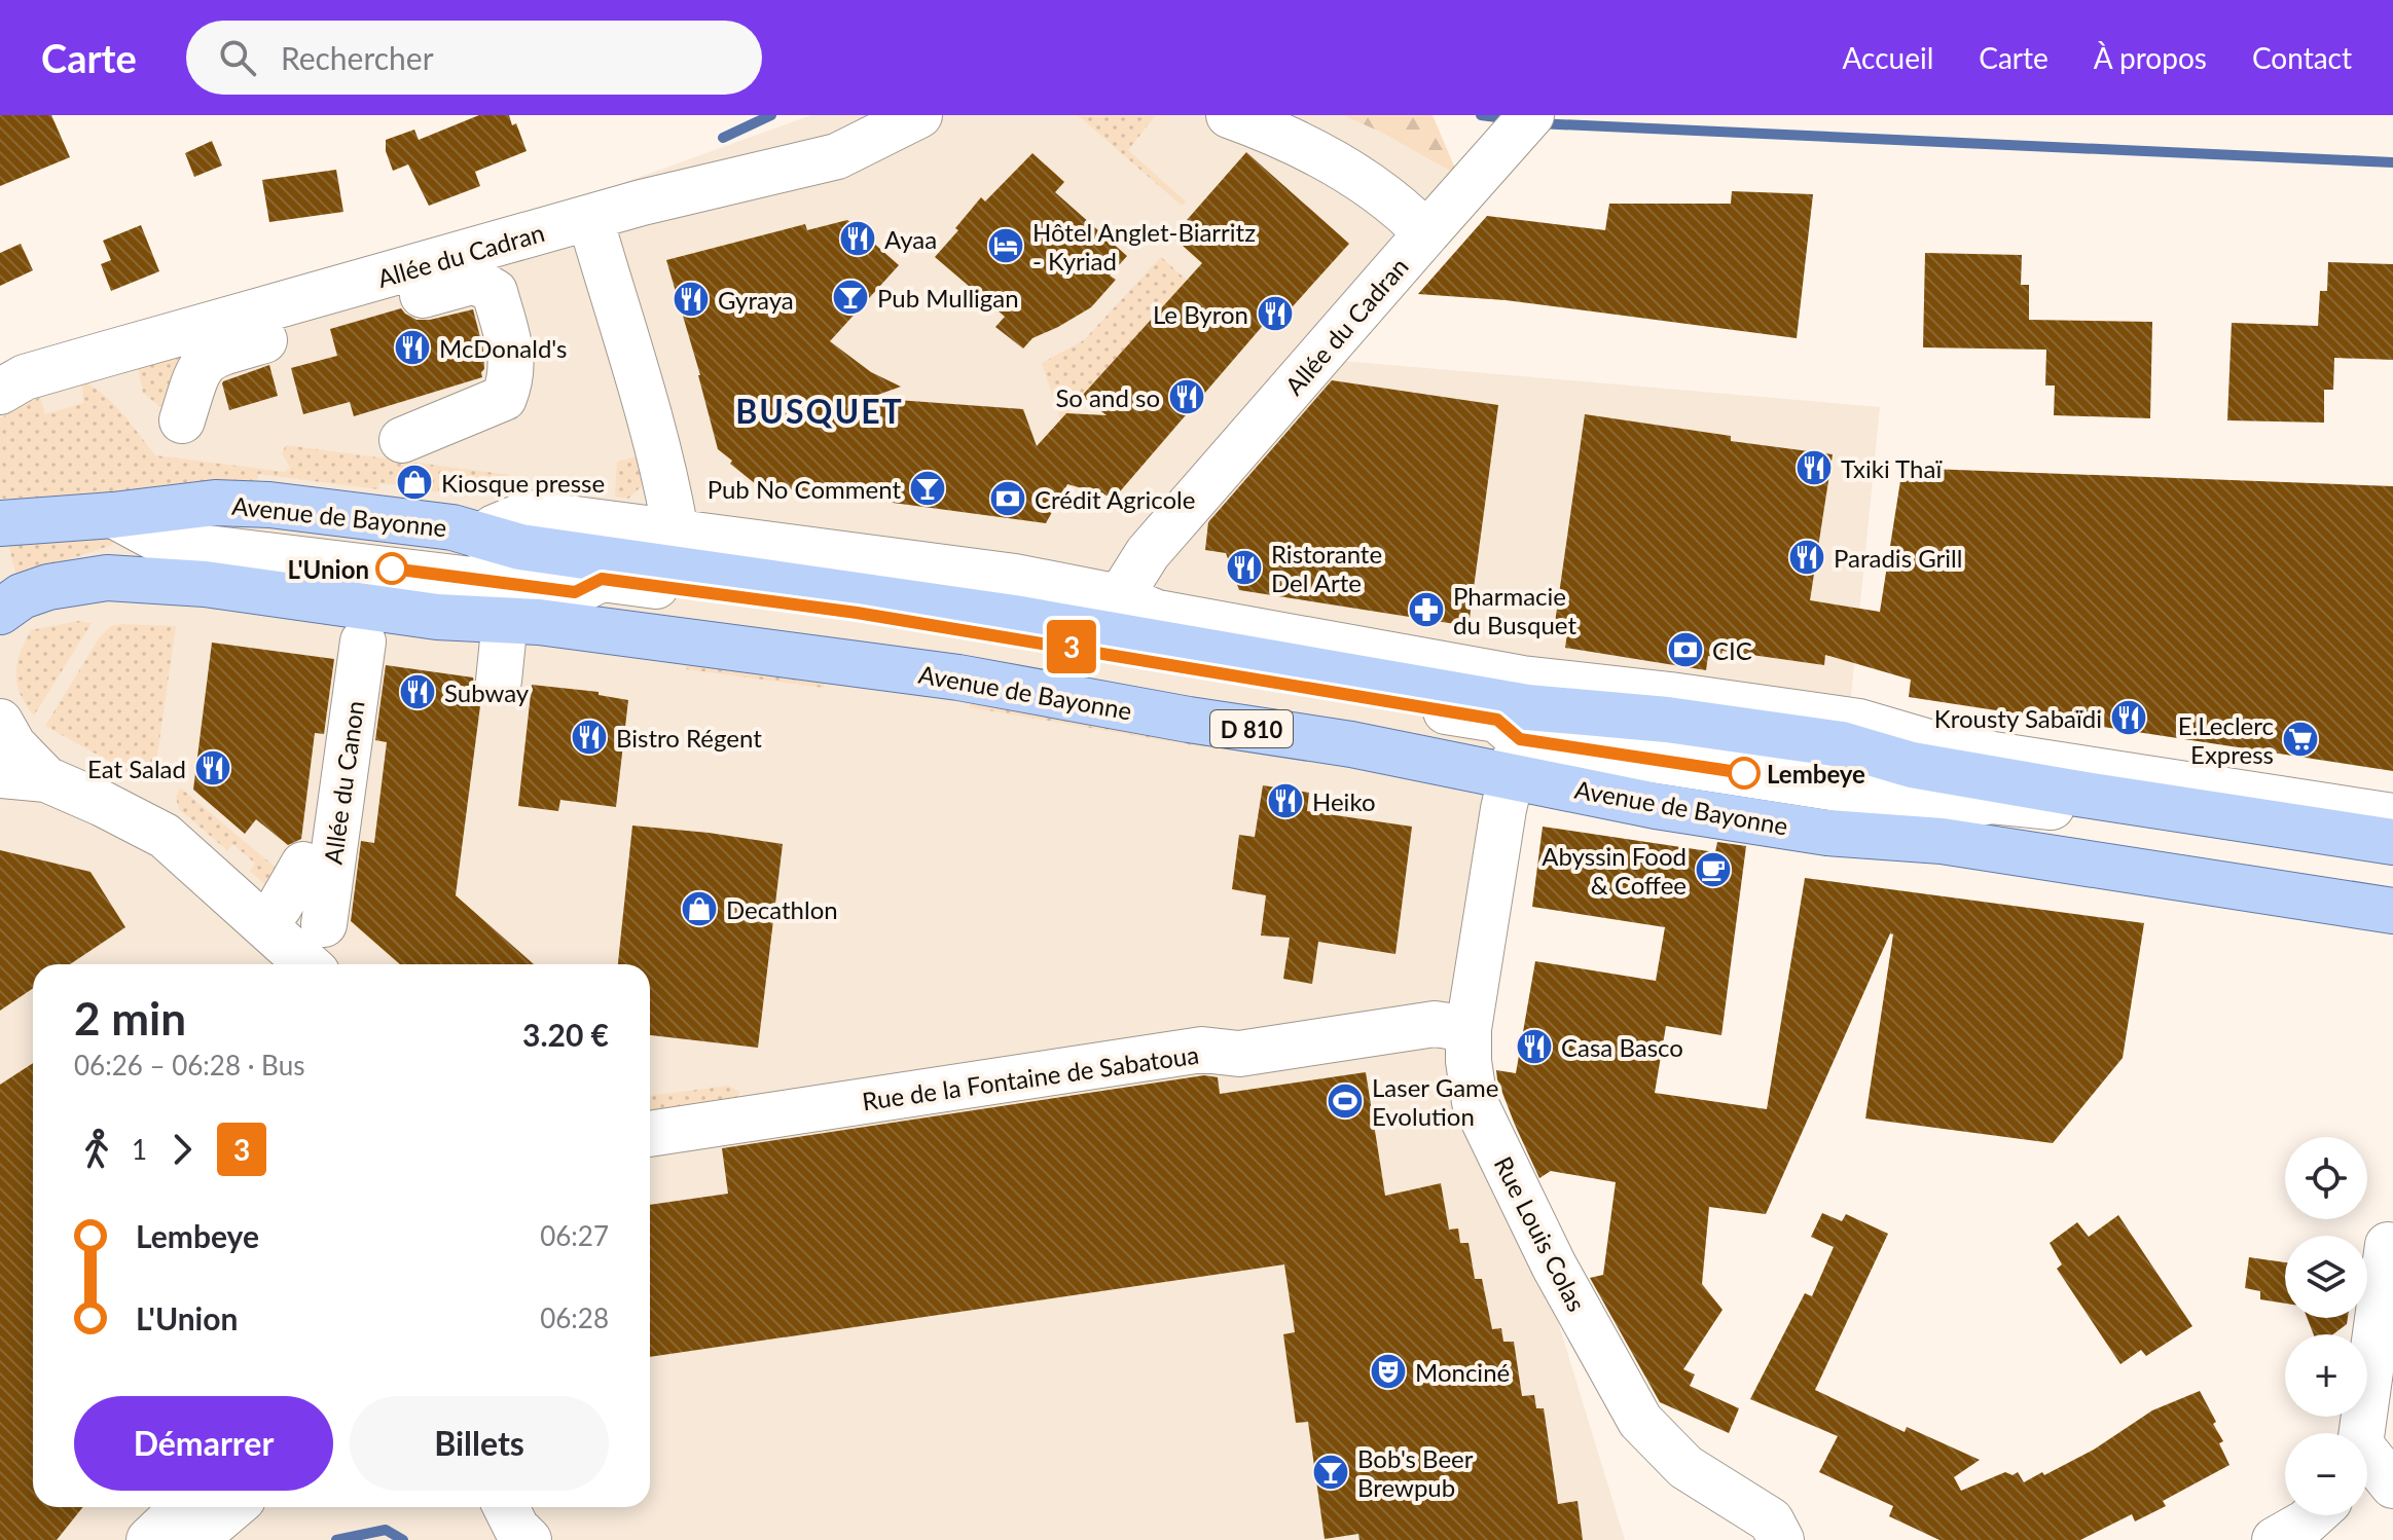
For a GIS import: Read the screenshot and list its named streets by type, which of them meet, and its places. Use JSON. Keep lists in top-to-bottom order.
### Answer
{
  "streets": {
    "main road": ["Avenue de Bayonne", "D 810"],
    "street": [
      "Allée du Cadran",
      "Allée du Canon",
      "Rue de la Fontaine de Sabatoua",
      "Rue Louis Colas"
    ]
  },
  "crossings": [
    ["Allée du Cadran", "Avenue de Bayonne"],
    ["Avenue de Bayonne", "Rue Louis Colas"],
    ["Rue de la Fontaine de Sabatoua", "Rue Louis Colas"]
  ],
  "districts": ["BUSQUET"],
  "places": {
    "restaurant": [
      "Ayaa",
      "Gyraya",
      "Le Byron",
      "McDonald's",
      "So and so",
      "Txiki Thaï",
      "Paradis Grill",
      "Ristorante Del Arte",
      "Subway",
      "Krousty Sabaïdi",
      "Bistro Régent",
      "Eat Salad",
      "Heiko",
      "Casa Basco"
    ],
    "hotel": ["Hôtel Anglet-Biarritz - Kyriad"],
    "bar": ["Pub Mulligan", "Pub No Comment", "Bob's Beer Brewpub"],
    "shop": ["Kiosque presse", "Decathlon"],
    "bank": ["Crédit Agricole", "CIC"],
    "other": ["L'Union", "Lembeye"],
    "pharmacy": ["Pharmacie du Busquet"],
    "supermarket": ["E.Leclerc Express"],
    "cafe": ["Abyssin Food & Coffee"],
    "sports": ["Laser Game Evolution"],
    "theatre": ["Monciné"]
  },
  "lines": ["bus line 3"],
  "page": {
    "header": "Carte",
    "search": "Rechercher",
    "nav": [
      "Accueil",
      "Carte",
      "À propos",
      "Contact"
    ],
    "on_map": "3",
    "heading": ["2 min", "06:26 – 06:28 · Bus", "3.20 €"],
    "legs": ["1", "3"],
    "map_buttons": ["+", "−"],
    "list": [
      {
        "name": "Lembeye",
        "value": "06:27"
      },
      {
        "name": "L'Union",
        "value": "06:28"
      }
    ],
    "buttons": ["Démarrer", "Billets"]
  }
}
